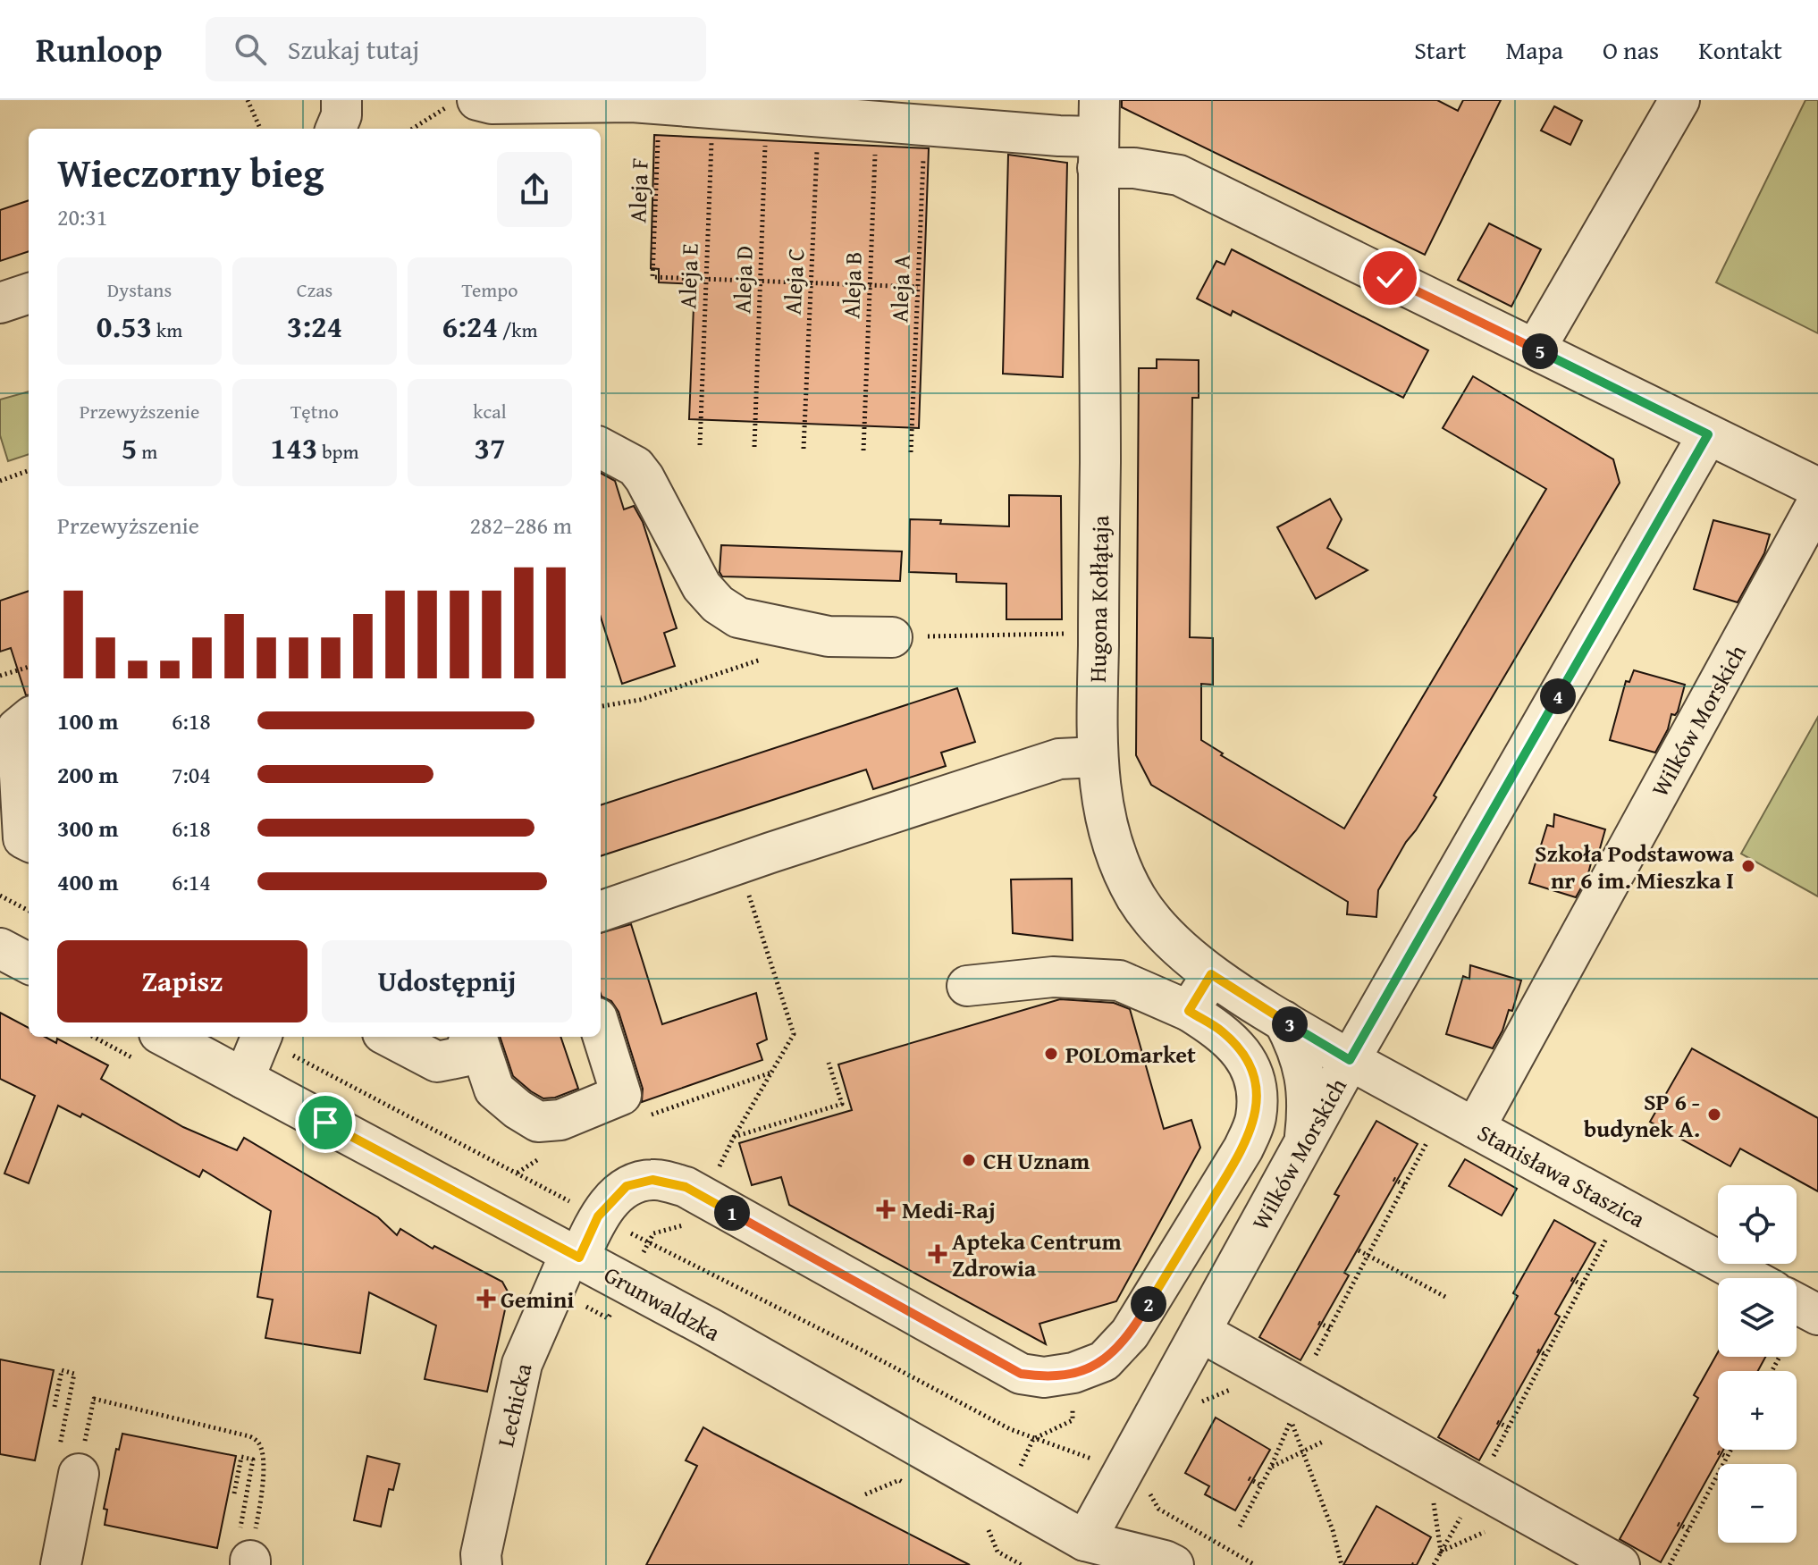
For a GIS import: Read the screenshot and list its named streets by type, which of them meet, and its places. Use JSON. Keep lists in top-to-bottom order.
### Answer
{
  "streets": {
    "street": [
      "Hugona Kołłątaja",
      "Wilków Morskich",
      "Stanisława Staszica",
      "Grunwaldzka",
      "Lechicka"
    ],
    "path": [
      "Aleja F",
      "Aleja E",
      "Aleja D",
      "Aleja C",
      "Aleja B",
      "Aleja A"
    ]
  },
  "crossings": [
    ["Aleja F", "Aleja E"],
    ["Hugona Kołłątaja", "Wilków Morskich"],
    ["Hugona Kołłątaja", "Stanisława Staszica"],
    ["Wilków Morskich", "Stanisława Staszica"],
    ["Wilków Morskich", "Grunwaldzka"],
    ["Grunwaldzka", "Lechicka"]
  ],
  "places": {
    "other": [
      "Szkoła Podstawowa nr 6 im. Mieszka I",
      "POLOmarket",
      "SP 6 - budynek A.",
      "CH Uznam"
    ],
    "health": ["Medi-Raj", "Apteka Centrum Zdrowia", "Gemini"]
  },
  "page": {
    "header": "Runloop",
    "search": "Szukaj tutaj",
    "nav": [
      "Start",
      "Mapa",
      "O nas",
      "Kontakt"
    ],
    "heading": ["Wieczorny bieg", "20:31"],
    "stats": [
      ["Dystans", "0.53 km"],
      ["Czas", "3:24"],
      ["Tempo", "6:24 /km"],
      ["Przewyższenie", "5 m"],
      ["Tętno", "143 bpm"],
      ["kcal", "37"]
    ],
    "pins": [
      "5",
      "4",
      "3",
      "1",
      "2"
    ],
    "chart": ["Przewyższenie", "282–286 m"],
    "list": [
      {
        "name": "100 m",
        "note": "6:18"
      },
      {
        "name": "200 m",
        "note": "7:04"
      },
      {
        "name": "300 m",
        "note": "6:18"
      },
      {
        "name": "400 m",
        "note": "6:14"
      }
    ],
    "buttons": ["Zapisz", "Udostępnij"],
    "map_buttons": ["+", "−"]
  }
}
